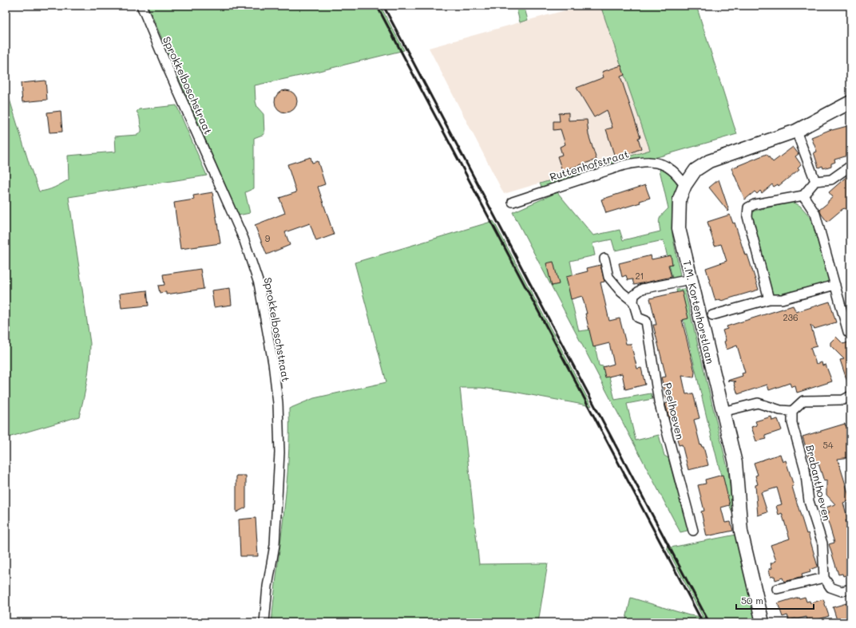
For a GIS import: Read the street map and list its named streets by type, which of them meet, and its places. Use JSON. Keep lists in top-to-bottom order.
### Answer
{
  "streets": {
    "street": [
      "Sprokkelboschstraat",
      "Ruttenhofstraat",
      "T.M. Kortenhorstlaan",
      "Peelhoeven",
      "Brabanthoeven"
    ]
  },
  "crossings": [
    ["Ruttenhofstraat", "T.M. Kortenhorstlaan"]
  ],
  "house_numbers": [
    "9",
    "21",
    "236",
    "54"
  ],
  "scale_bar": "50 m"
}
